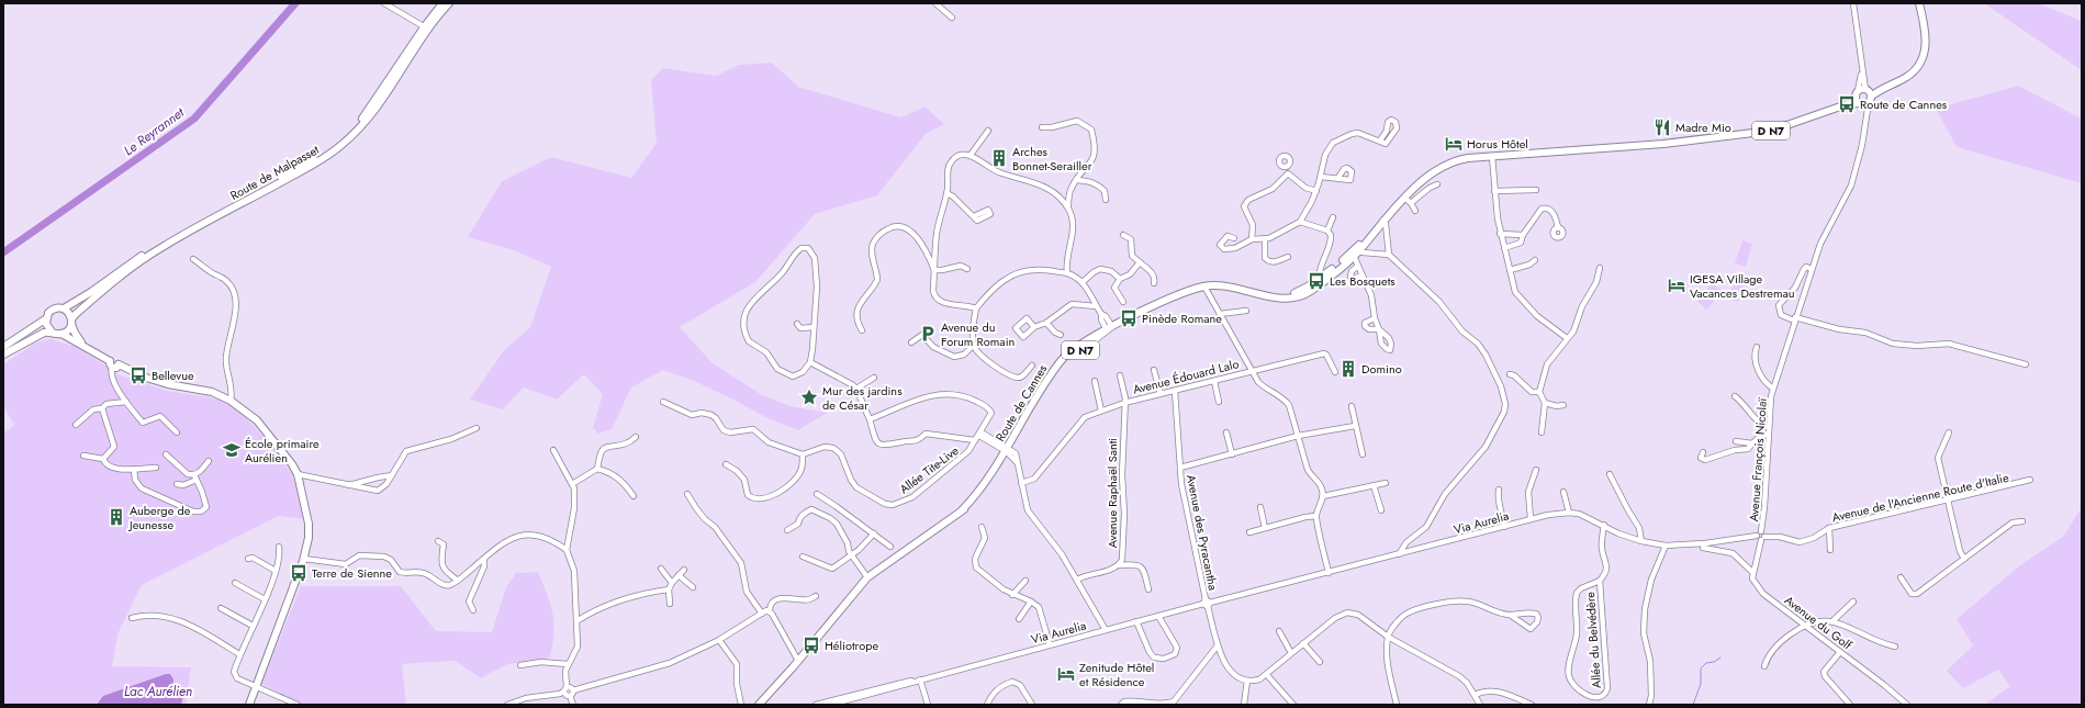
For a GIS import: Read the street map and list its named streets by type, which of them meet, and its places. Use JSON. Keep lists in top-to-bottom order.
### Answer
{
  "streets": {
    "main road": ["D N7", "Route de Malpasset", "Route de Cannes"],
    "street": [
      "Avenue Édouard Lalo",
      "Avenue François Nicolaï",
      "Allée Tite-Live",
      "Avenue Raphaël Santi",
      "Avenue de l'Ancienne Route d'Italie",
      "Via Aurelia",
      "Avenue des Pyracantha",
      "Avenue du Golf",
      "Allée du Belvédère"
    ]
  },
  "crossings": [
    ["D N7", "Route de Cannes"],
    ["D N7", "Avenue François Nicolaï"],
    ["Avenue Édouard Lalo", "Avenue Raphaël Santi"],
    ["Avenue Édouard Lalo", "Avenue des Pyracantha"],
    ["Route de Cannes", "Avenue François Nicolaï"],
    ["Avenue François Nicolaï", "Avenue de l'Ancienne Route d'Italie"],
    ["Avenue François Nicolaï", "Via Aurelia"],
    ["Avenue de l'Ancienne Route d'Italie", "Via Aurelia"],
    ["Via Aurelia", "Avenue des Pyracantha"],
    ["Via Aurelia", "Allée du Belvédère"]
  ],
  "water": ["Le Reyrannet", "Lac Aurélien"],
  "places": {
    "bus stop": [
      "Route de Cannes",
      "Les Bosquets",
      "Pinède Romane",
      "Bellevue",
      "Terre de Sienne",
      "Héliotrope"
    ],
    "restaurant": ["Madre Mio"],
    "hotel": ["Horus Hôtel", "IGESA Village Vacances Destremau", "Zenitude Hôtel et Résidence"],
    "building": ["Arches Bonnet-Serailler", "Domino", "Auberge de Jeunesse"],
    "parking": ["Avenue du Forum Romain"],
    "place": ["Mur des jardins de César"],
    "school or university": ["École primaire Aurélien"]
  }
}
